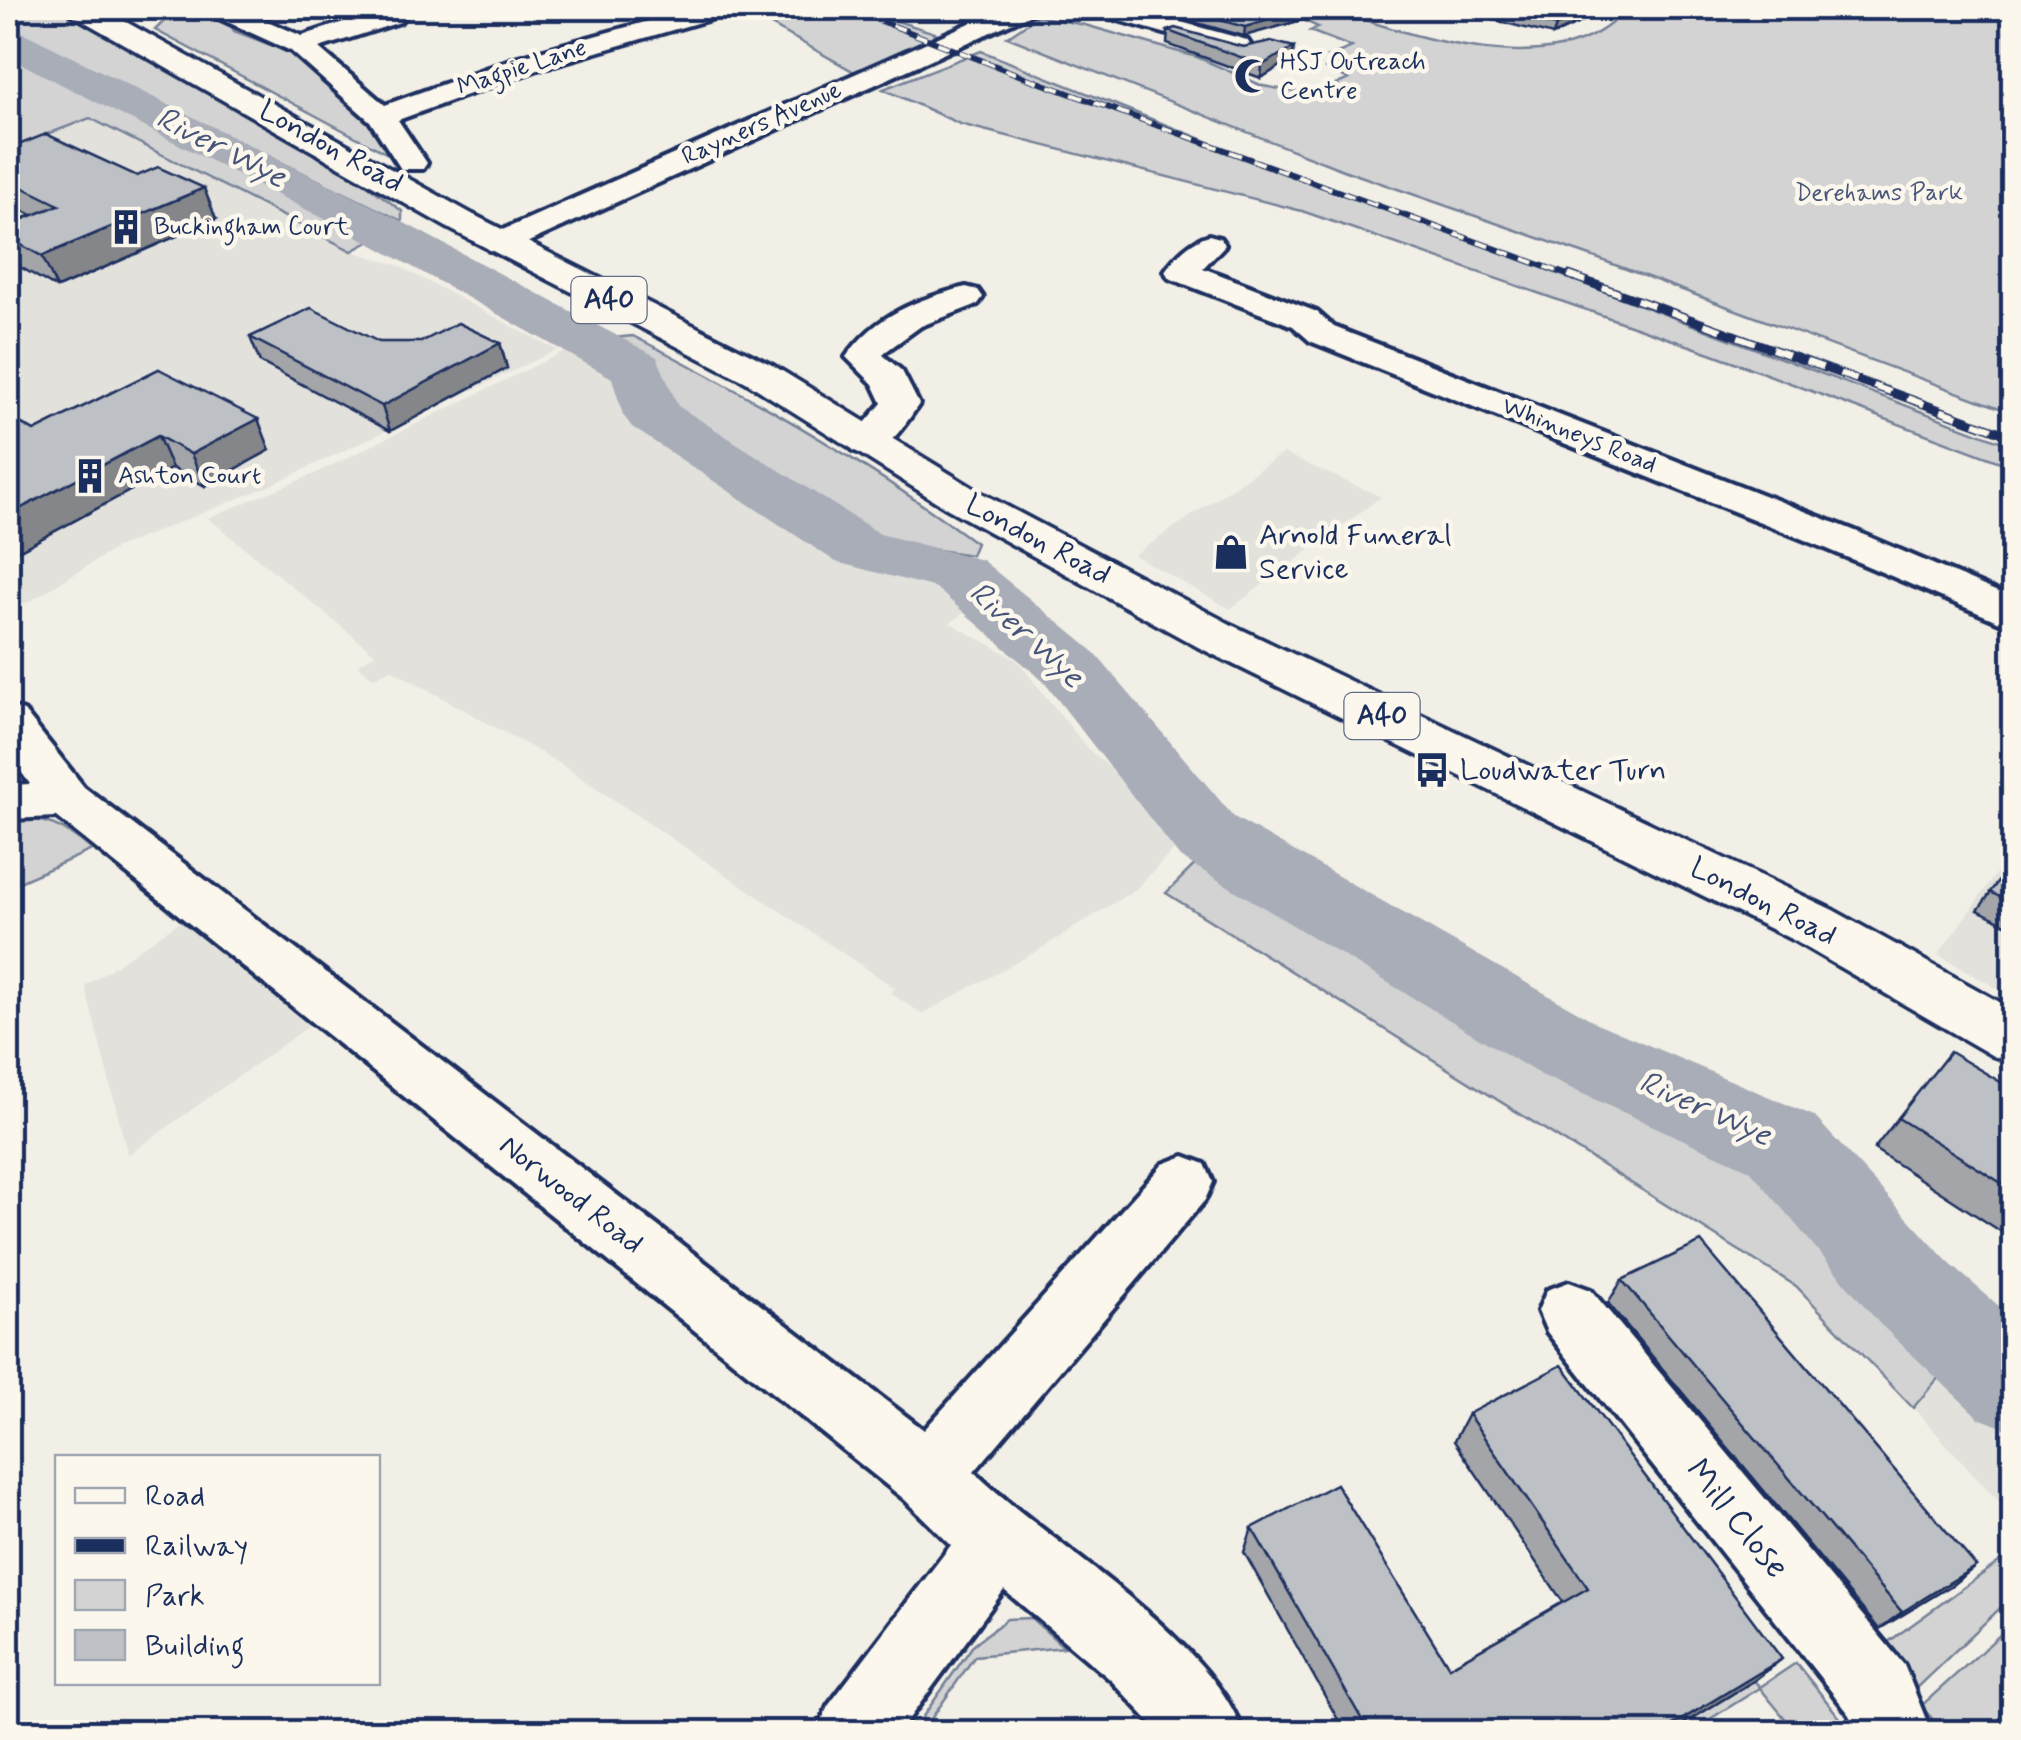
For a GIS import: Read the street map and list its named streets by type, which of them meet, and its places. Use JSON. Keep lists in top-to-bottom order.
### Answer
{
  "streets": {
    "main road": ["London Road", "A40"],
    "street": [
      "Magpie Lane",
      "Rayners Avenue",
      "Whinneys Road",
      "Norwood Road",
      "Mill Close"
    ]
  },
  "crossings": [
    ["Magpie Lane", "London Road"],
    ["Rayners Avenue", "London Road"]
  ],
  "water": ["River Wye"],
  "parks": ["Derehams Park"],
  "places": {
    "mosque": ["HSJ Outreach Centre"],
    "building": ["Buckingham Court", "Ashton Court"],
    "shop": ["Arnold Funeral Service"],
    "bus stop": ["Loudwater Turn"]
  },
  "legend": [
    "Road",
    "Railway",
    "Park",
    "Building"
  ]
}
